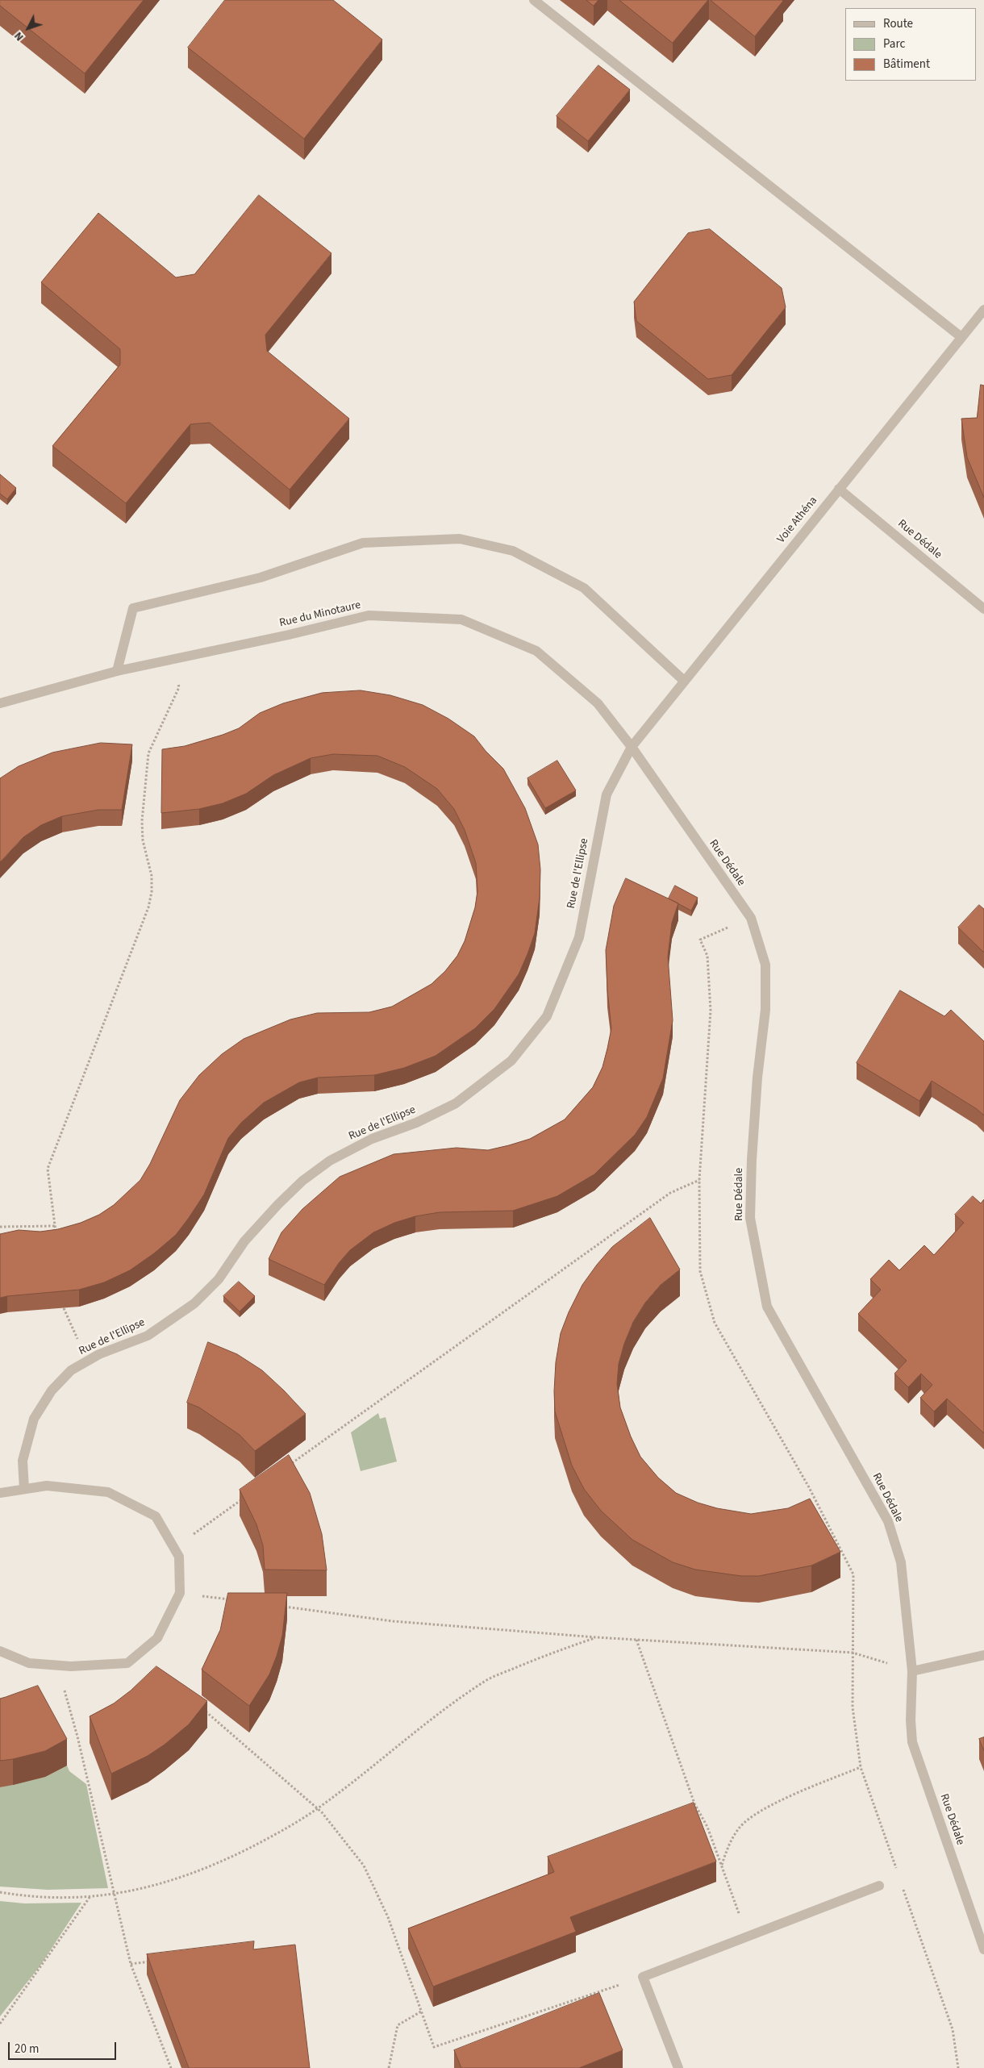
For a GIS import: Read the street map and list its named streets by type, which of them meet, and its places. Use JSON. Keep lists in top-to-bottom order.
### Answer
{
  "streets": {
    "street": [
      "Voie Athéna",
      "Rue Dédale",
      "Rue du Minotaure",
      "Rue de l'Ellipse"
    ]
  },
  "crossings": [
    ["Voie Athéna", "Rue Dédale"],
    ["Voie Athéna", "Rue du Minotaure"],
    ["Voie Athéna", "Rue de l'Ellipse"],
    ["Rue Dédale", "Rue du Minotaure"],
    ["Rue Dédale", "Rue de l'Ellipse"],
    ["Rue du Minotaure", "Rue de l'Ellipse"]
  ],
  "legend": ["Route", "Parc", "Bâtiment"],
  "scale_bar": "20 m",
  "north": "bottom left"
}
